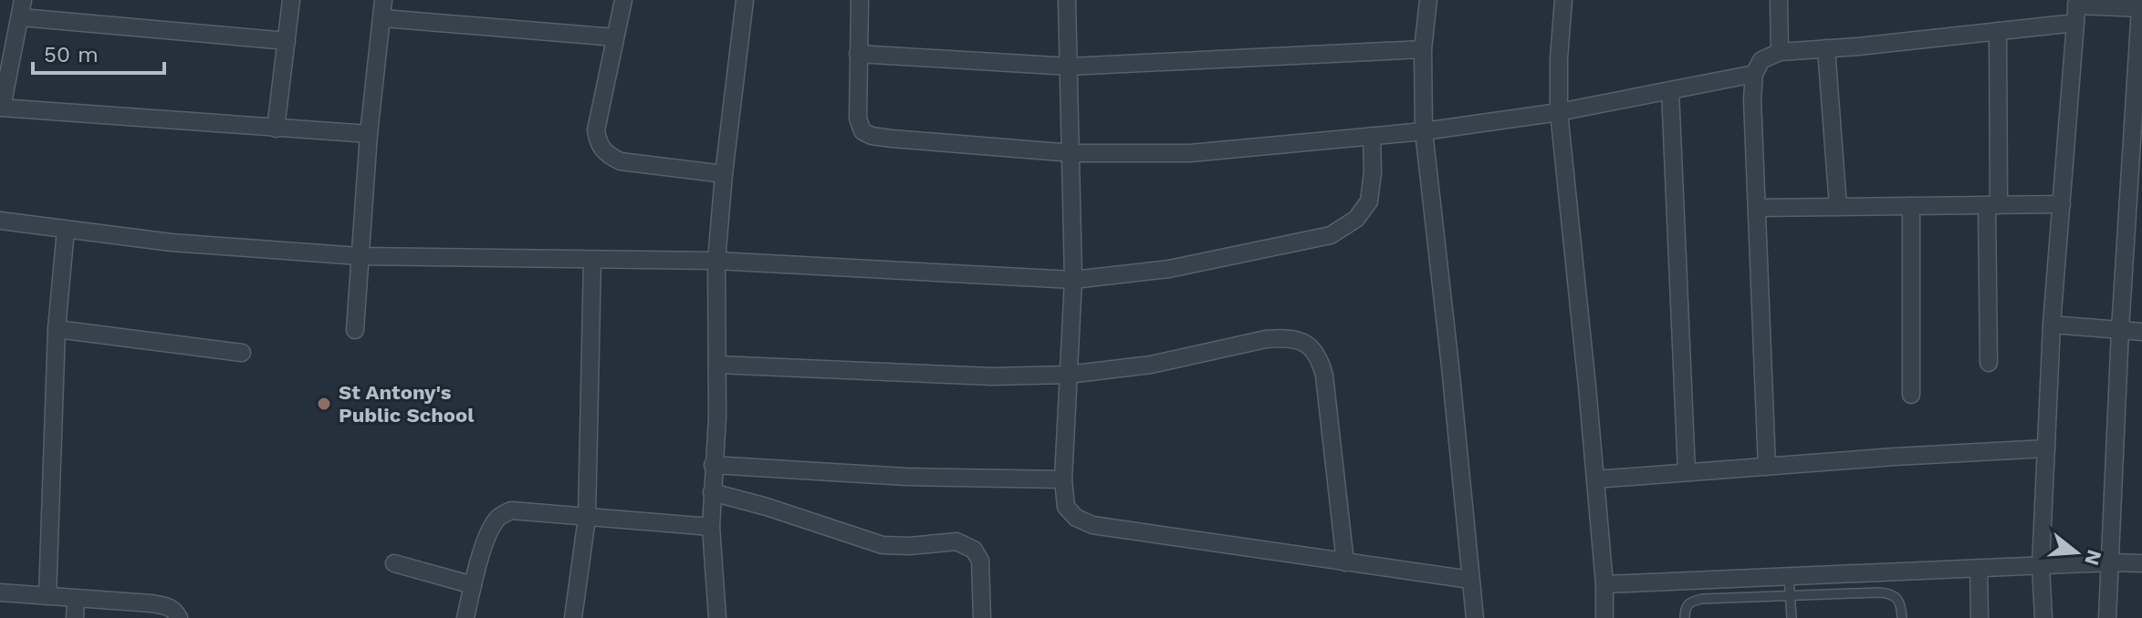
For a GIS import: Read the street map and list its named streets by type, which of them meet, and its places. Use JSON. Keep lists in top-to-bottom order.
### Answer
{
  "places": ["St Antony's Public School"],
  "scale_bar": "50 m",
  "north": "right"
}
